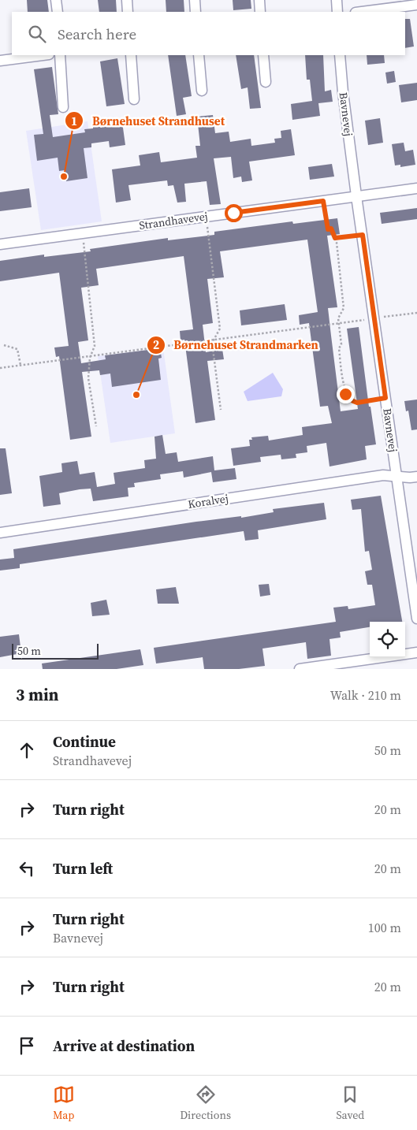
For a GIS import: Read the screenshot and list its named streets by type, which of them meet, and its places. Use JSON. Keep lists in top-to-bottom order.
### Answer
{
  "streets": {
    "street": ["Bavnevej", "Strandhavevej", "Koralvej"]
  },
  "crossings": [
    ["Bavnevej", "Strandhavevej"],
    ["Bavnevej", "Koralvej"]
  ],
  "places": ["Børnehuset Strandhuset", "Børnehuset Strandmarken"],
  "scale_bar": "50 m",
  "page": {
    "search": "Search here",
    "scale": "50 m",
    "heading": ["3 min", "Walk · 210 m"],
    "list": [
      ["Continue", "Strandhavevej", "50 m"],
      ["Turn right", "20 m"],
      ["Turn left", "20 m"],
      ["Turn right", "Bavnevej", "100 m"],
      ["Turn right", "20 m"],
      "Arrive at destination"
    ],
    "nav": ["Map", "Directions", "Saved"]
  }
}
